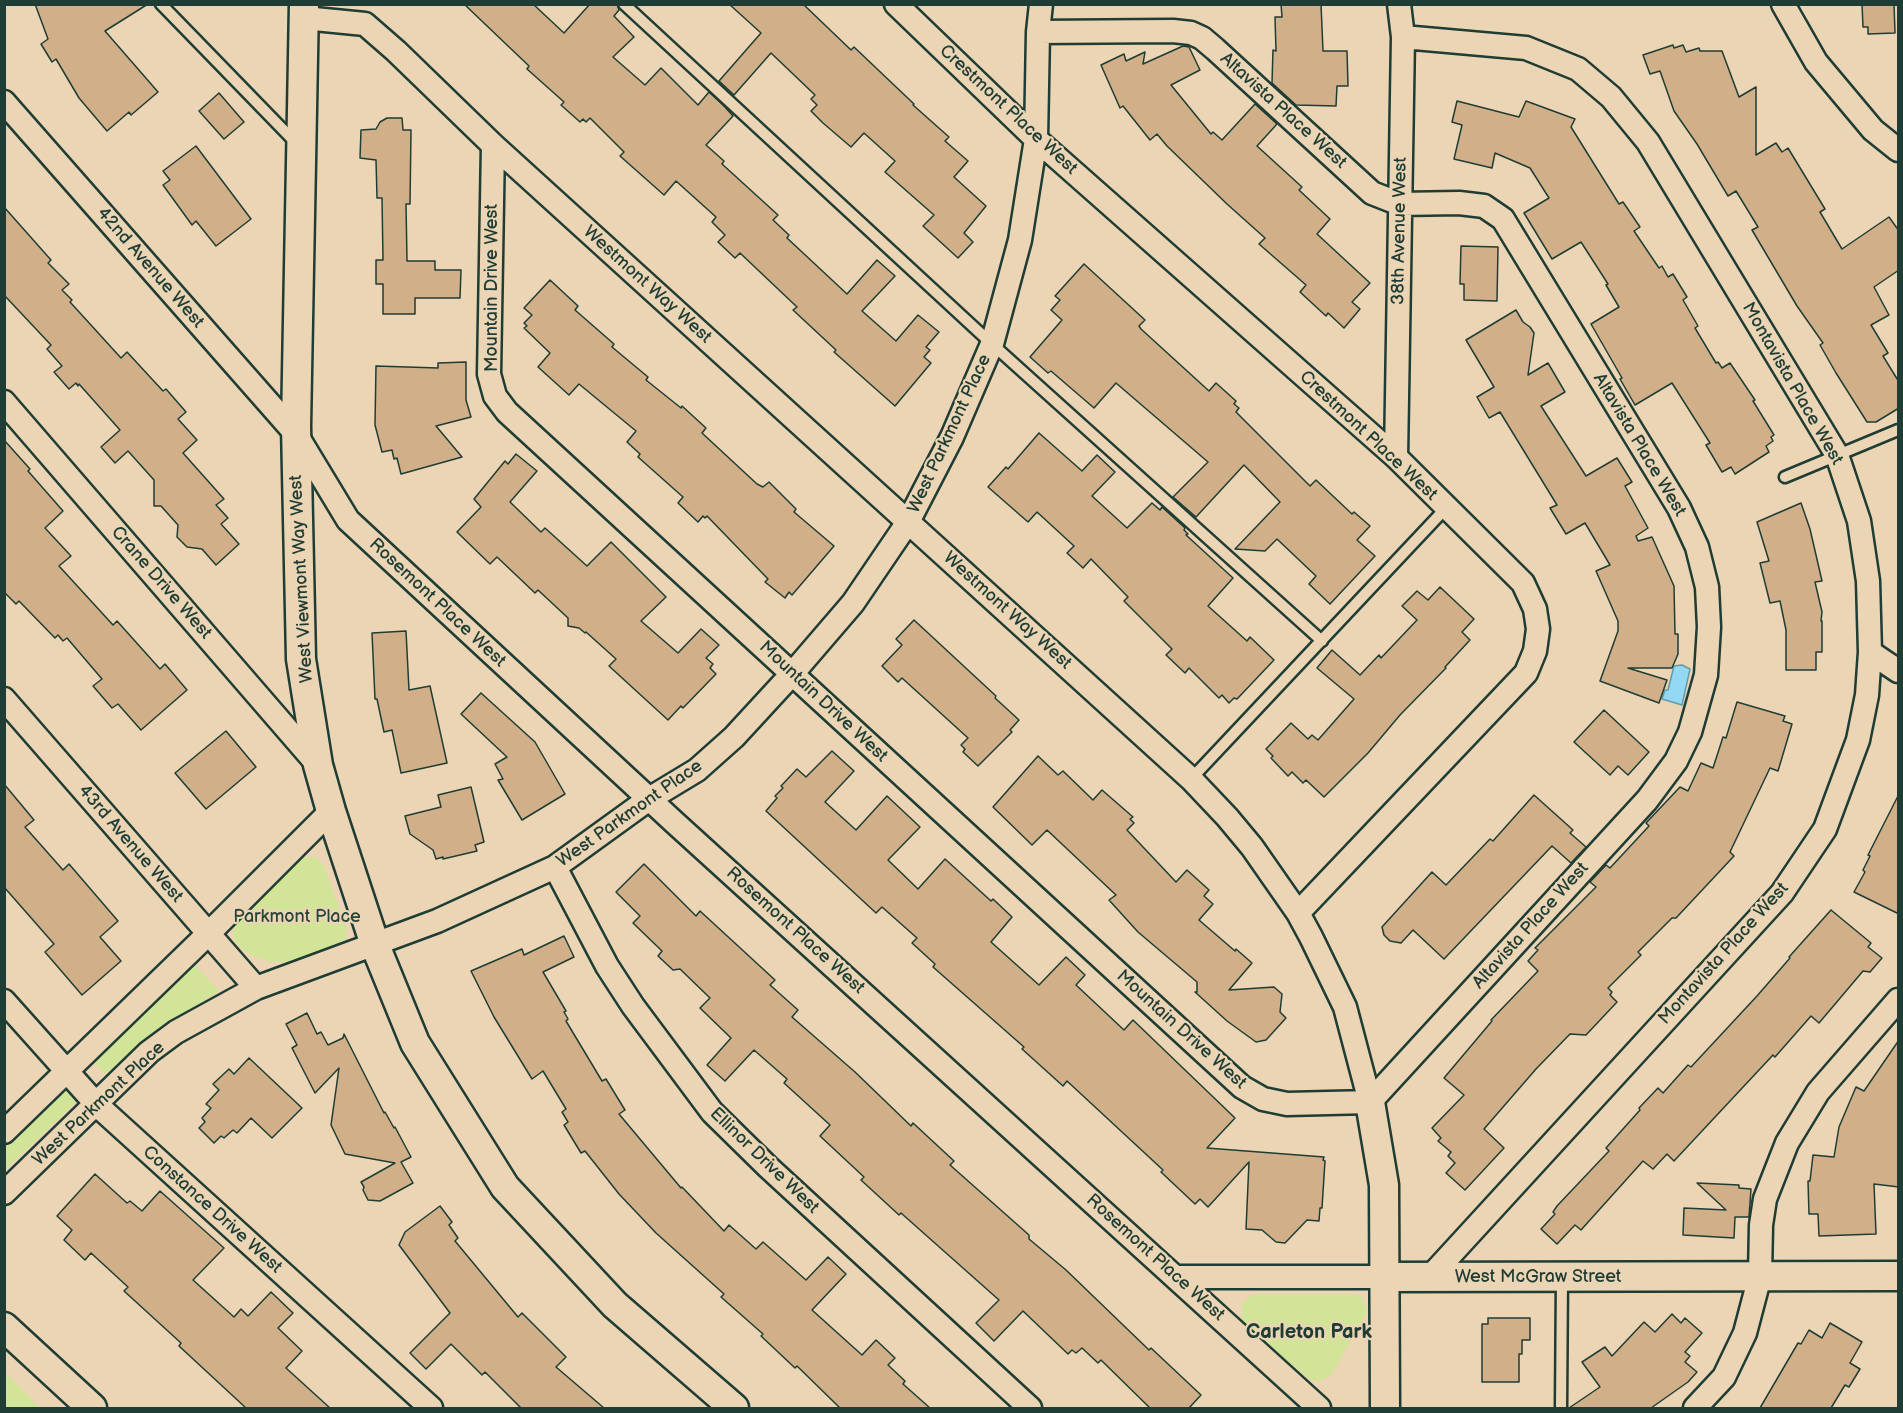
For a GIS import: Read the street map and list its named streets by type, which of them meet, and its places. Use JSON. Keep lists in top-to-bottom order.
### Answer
{
  "streets": {
    "street": [
      "Crestmont Place West",
      "Altavista Place West",
      "38th Avenue West",
      "42nd Avenue West",
      "Westmont Way West",
      "Mountain Drive West",
      "Montavista Place West",
      "West Parkmont Place",
      "West Viewmont Way West",
      "Crane Drive West",
      "Rosemont Place West",
      "43rd Avenue West",
      "Ellinor Drive West",
      "Constance Drive West",
      "West McGraw Street"
    ]
  },
  "crossings": [
    ["Crestmont Place West", "38th Avenue West"],
    ["Crestmont Place West", "Westmont Way West"],
    ["Crestmont Place West", "West Parkmont Place"],
    ["Altavista Place West", "38th Avenue West"],
    ["Altavista Place West", "Westmont Way West"],
    ["Altavista Place West", "Mountain Drive West"],
    ["Altavista Place West", "West Parkmont Place"],
    ["38th Avenue West", "Montavista Place West"],
    ["42nd Avenue West", "West Viewmont Way West"],
    ["42nd Avenue West", "Rosemont Place West"],
    ["Westmont Way West", "Mountain Drive West"],
    ["Westmont Way West", "West Parkmont Place"],
    ["Westmont Way West", "West Viewmont Way West"],
    ["Westmont Way West", "West McGraw Street"],
    ["Mountain Drive West", "West Parkmont Place"],
    ["Montavista Place West", "West McGraw Street"],
    ["West Parkmont Place", "West Viewmont Way West"],
    ["West Parkmont Place", "Rosemont Place West"],
    ["West Parkmont Place", "43rd Avenue West"],
    ["West Parkmont Place", "Ellinor Drive West"],
    ["West Parkmont Place", "Constance Drive West"],
    ["West Viewmont Way West", "Crane Drive West"],
    ["West Viewmont Way West", "Rosemont Place West"],
    ["Rosemont Place West", "West McGraw Street"]
  ],
  "districts": ["Carleton Park"],
  "parks": ["Parkmont Place"]
}
